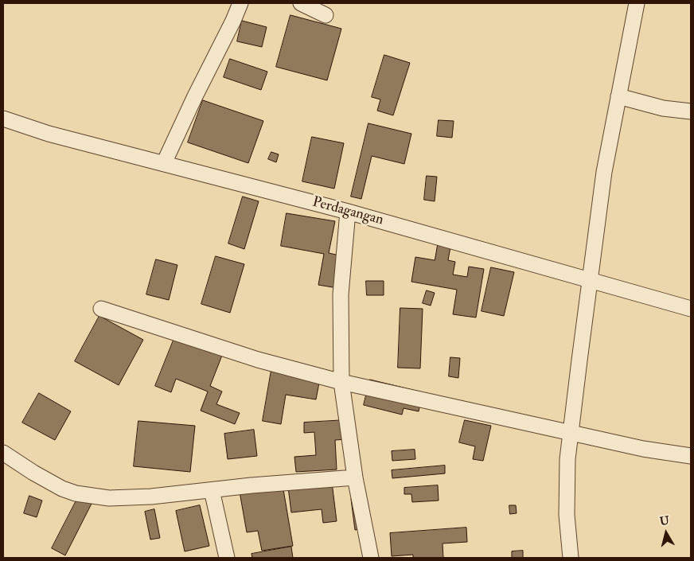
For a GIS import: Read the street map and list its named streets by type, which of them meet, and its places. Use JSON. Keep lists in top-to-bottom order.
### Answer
{
  "streets": {
    "street": ["Perdagangan"]
  },
  "north": "top"
}
